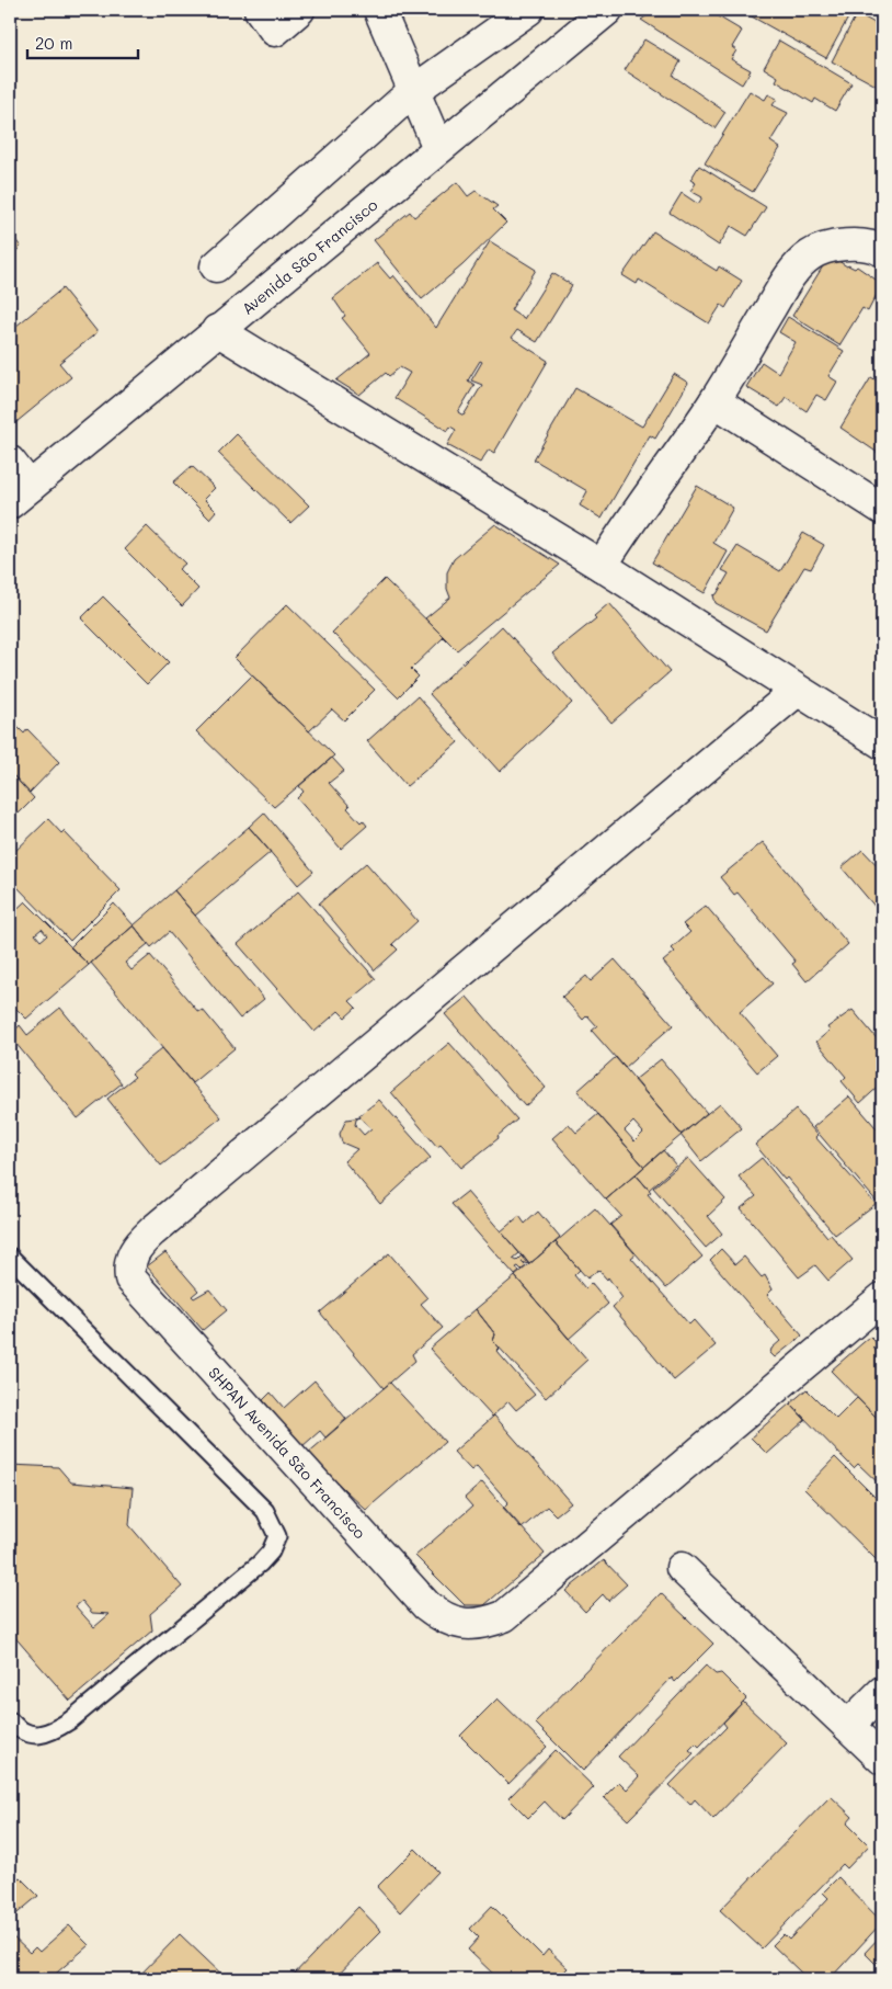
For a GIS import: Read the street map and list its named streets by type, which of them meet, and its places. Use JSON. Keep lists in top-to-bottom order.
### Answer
{
  "streets": {
    "street": ["Avenida São Francisco", "SHPAN Avenida São Francisco"]
  },
  "scale_bar": "20 m"
}
